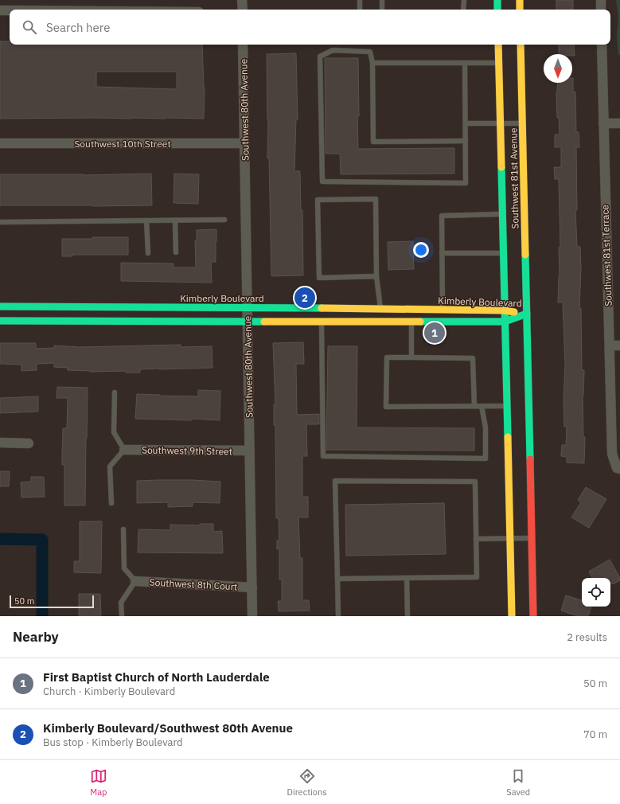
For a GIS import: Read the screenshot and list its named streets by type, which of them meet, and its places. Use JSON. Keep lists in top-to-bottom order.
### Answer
{
  "streets": {
    "street": [
      "Southwest 80th Avenue",
      "Southwest 10th Street",
      "Southwest 81st Avenue",
      "Southwest 81st Terrace",
      "Kimberly Boulevard",
      "Southwest 9th Street",
      "Southwest 8th Court"
    ]
  },
  "crossings": [
    ["Southwest 80th Avenue", "Southwest 10th Street"],
    ["Southwest 80th Avenue", "Kimberly Boulevard"],
    ["Southwest 80th Avenue", "Southwest 9th Street"],
    ["Southwest 80th Avenue", "Southwest 8th Court"],
    ["Southwest 81st Avenue", "Kimberly Boulevard"]
  ],
  "scale_bar": "50 m",
  "north": "bottom",
  "page": {
    "search": "Search here",
    "pins": ["2", "1"],
    "scale": "50 m",
    "heading": ["Nearby", "2 results"],
    "list": [
      {
        "mark": "1",
        "name": "First Baptist Church of North Lauderdale",
        "note": "Church · Kimberly Boulevard",
        "value": "50 m"
      },
      {
        "mark": "2",
        "name": "Kimberly Boulevard/Southwest 80th Avenue",
        "note": "Bus stop · Kimberly Boulevard",
        "value": "70 m"
      }
    ],
    "nav": ["Map", "Directions", "Saved"]
  }
}
